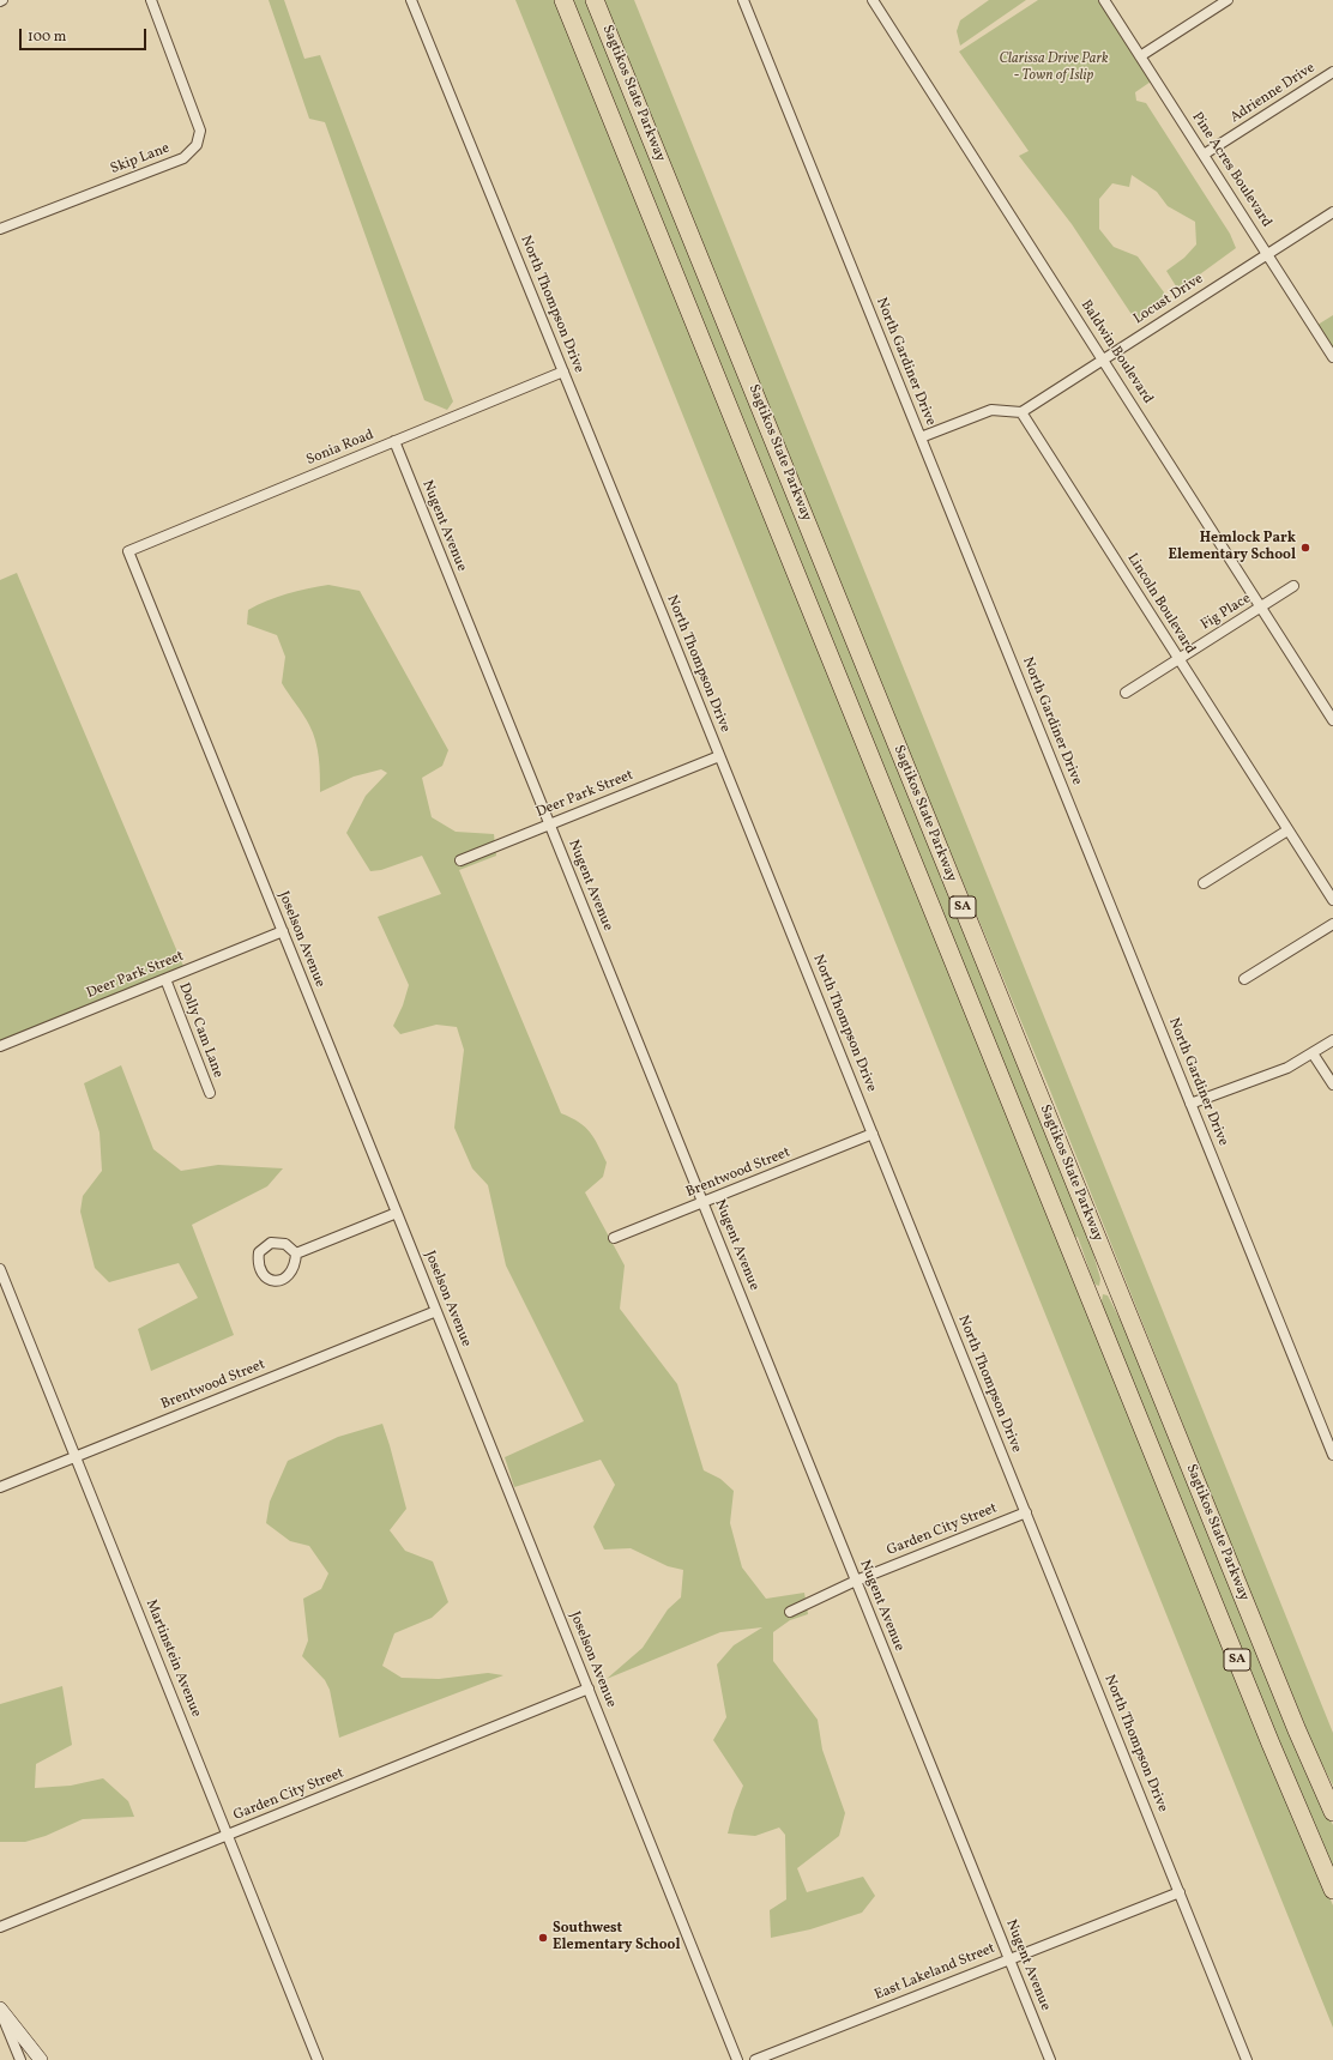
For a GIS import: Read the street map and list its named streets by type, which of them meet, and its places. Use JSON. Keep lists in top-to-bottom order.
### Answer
{
  "streets": {
    "highway": ["Sagtikos State Parkway", "SA"],
    "street": [
      "Adrienne Drive",
      "Skip Lane",
      "Pine Acres Boulevard",
      "Locust Drive",
      "North Thompson Drive",
      "Baldwin Boulevard",
      "North Gardiner Drive",
      "Sonia Road",
      "Nugent Avenue",
      "Lincoln Boulevard",
      "Fig Place",
      "Deer Park Street",
      "Joselson Avenue",
      "Dolly Cam Lane",
      "Brentwood Street",
      "Garden City Street",
      "Martinstein Avenue",
      "East Lakeland Street"
    ]
  },
  "crossings": [
    ["Adrienne Drive", "Pine Acres Boulevard"],
    ["Pine Acres Boulevard", "Locust Drive"],
    ["Locust Drive", "Baldwin Boulevard"],
    ["Locust Drive", "Lincoln Boulevard"],
    ["North Thompson Drive", "Sonia Road"],
    ["North Thompson Drive", "Deer Park Street"],
    ["North Thompson Drive", "Brentwood Street"],
    ["North Thompson Drive", "Garden City Street"],
    ["North Thompson Drive", "East Lakeland Street"],
    ["Baldwin Boulevard", "Fig Place"],
    ["Sonia Road", "Nugent Avenue"],
    ["Sonia Road", "Joselson Avenue"],
    ["Nugent Avenue", "Deer Park Street"],
    ["Nugent Avenue", "Brentwood Street"],
    ["Nugent Avenue", "Garden City Street"],
    ["Nugent Avenue", "East Lakeland Street"],
    ["Lincoln Boulevard", "Fig Place"],
    ["Deer Park Street", "Joselson Avenue"],
    ["Deer Park Street", "Dolly Cam Lane"],
    ["Joselson Avenue", "Brentwood Street"],
    ["Joselson Avenue", "Garden City Street"],
    ["Brentwood Street", "Martinstein Avenue"],
    ["Garden City Street", "Martinstein Avenue"]
  ],
  "parks": ["Clarissa Drive Park - Town of Islip"],
  "places": ["Hemlock Park Elementary School", "Southwest Elementary School"],
  "scale_bar": "100 m"
}
